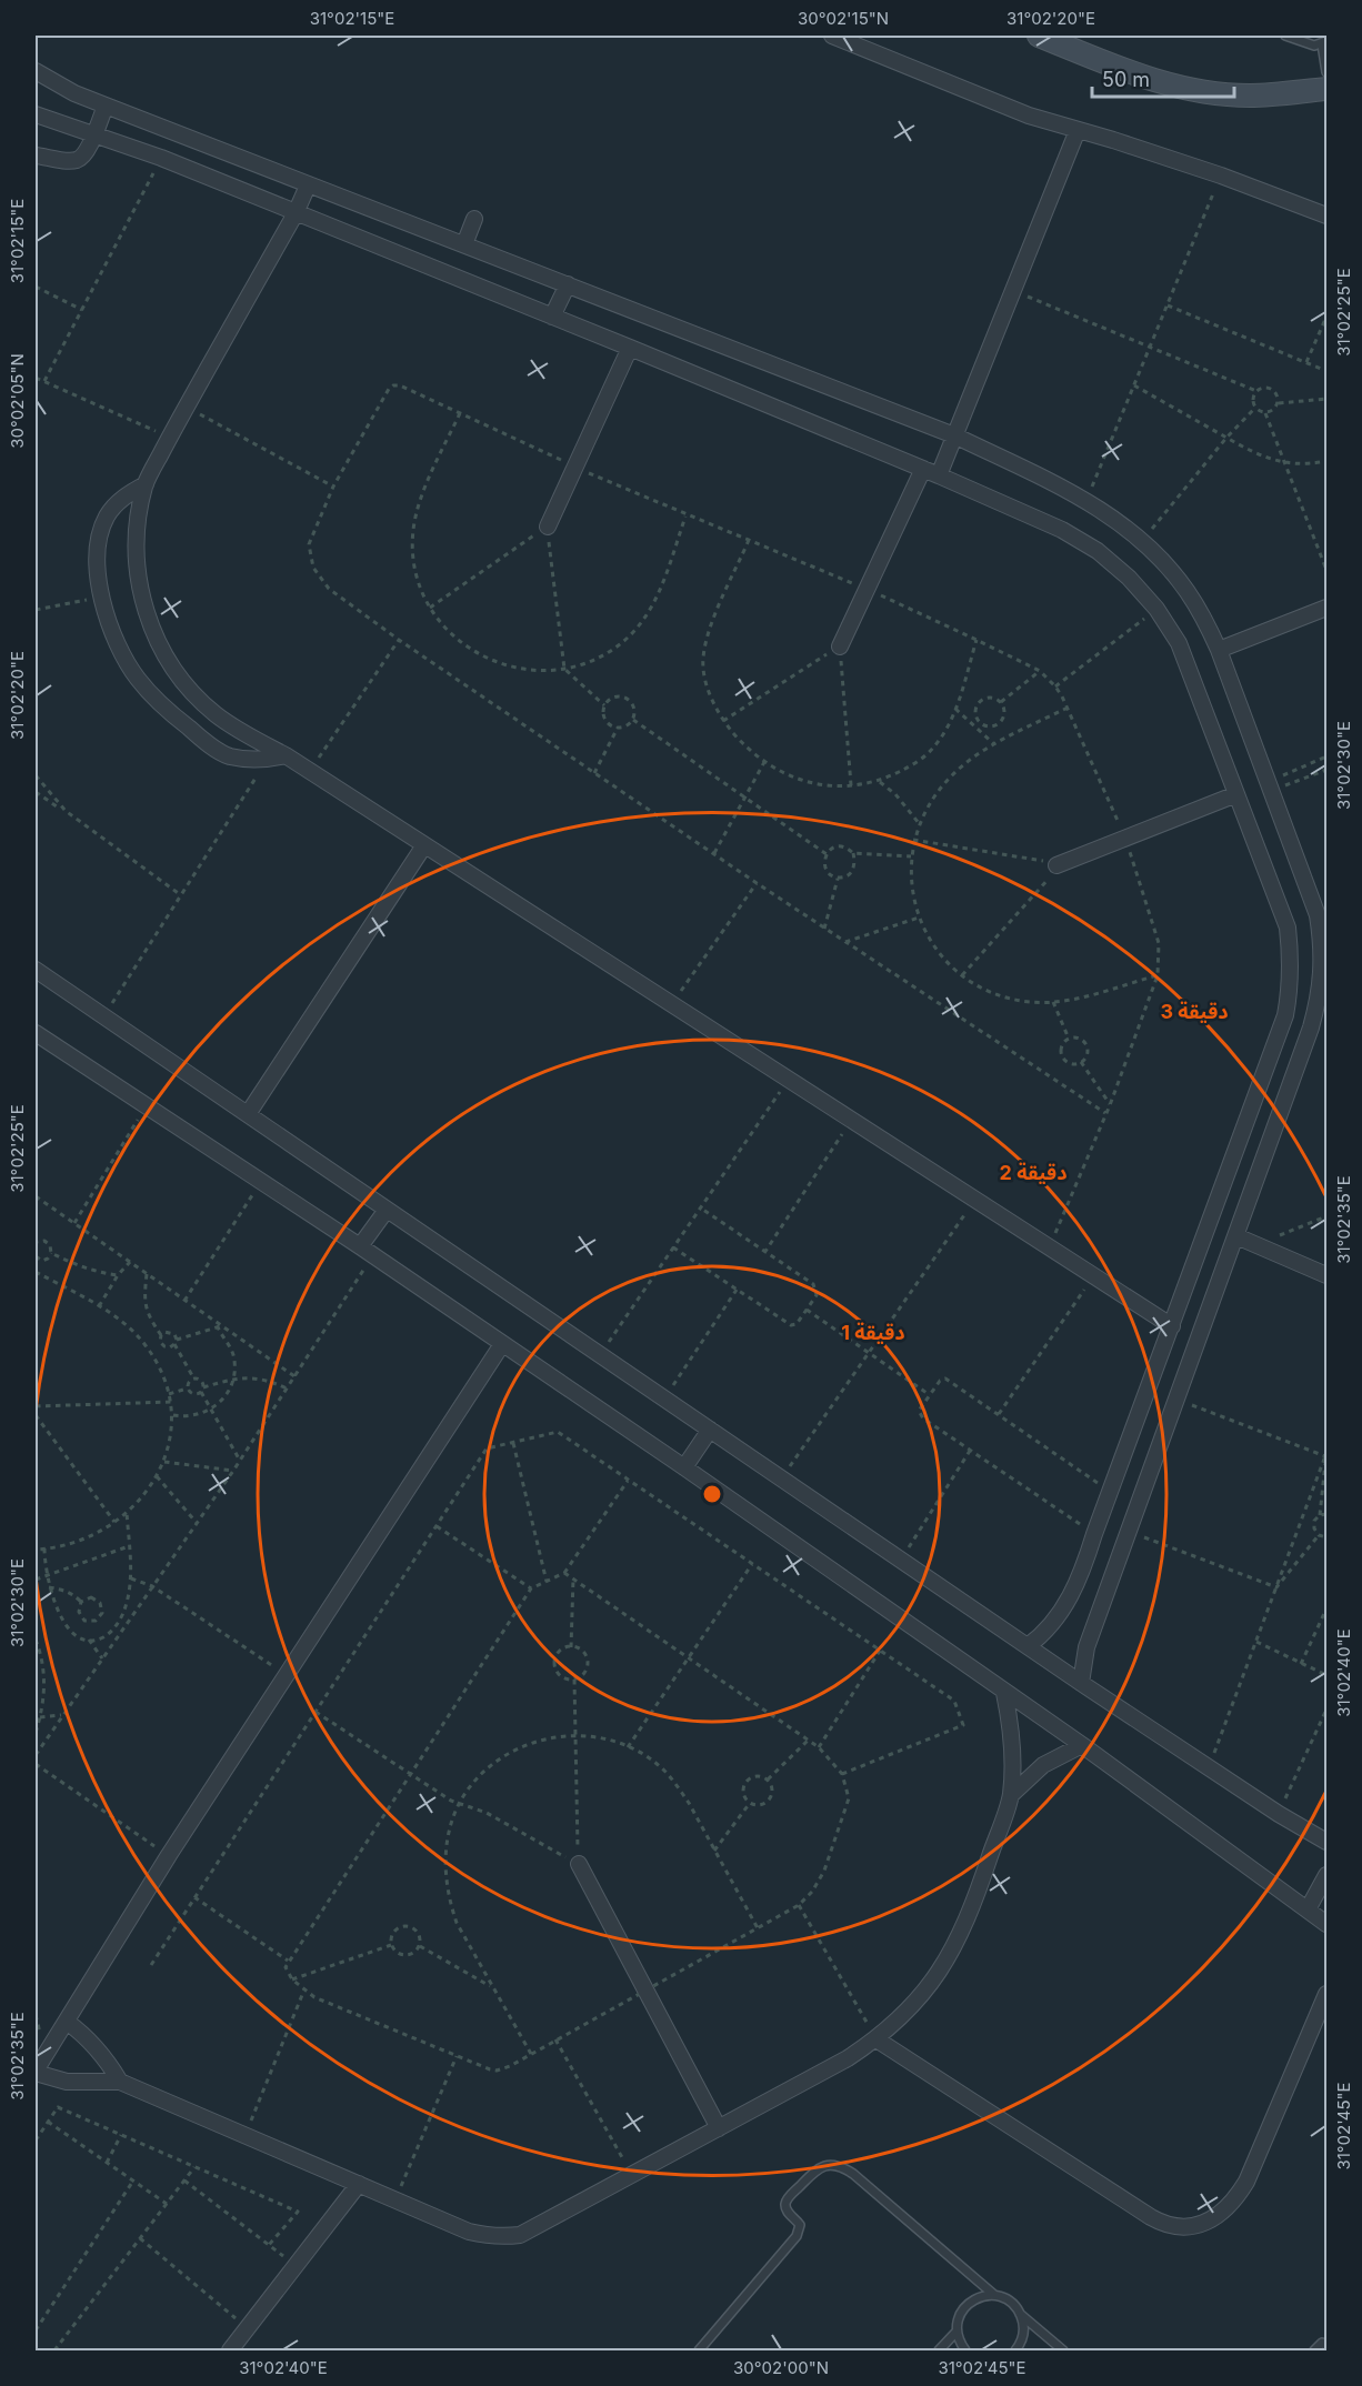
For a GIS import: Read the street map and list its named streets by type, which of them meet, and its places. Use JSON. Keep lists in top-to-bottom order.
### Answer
{
  "scale_bar": "50 m",
  "coordinates": [
    "31°02'15\"E",
    "30°02'15\"N",
    "31°02'20\"E",
    "31°02'25\"E",
    "30°02'05\"N",
    "31°02'30\"E",
    "31°02'35\"E",
    "31°02'40\"E",
    "31°02'45\"E",
    "30°02'00\"N"
  ],
  "rings": ["3 دقيقة", "2 دقيقة", "1 دقيقة"]
}
